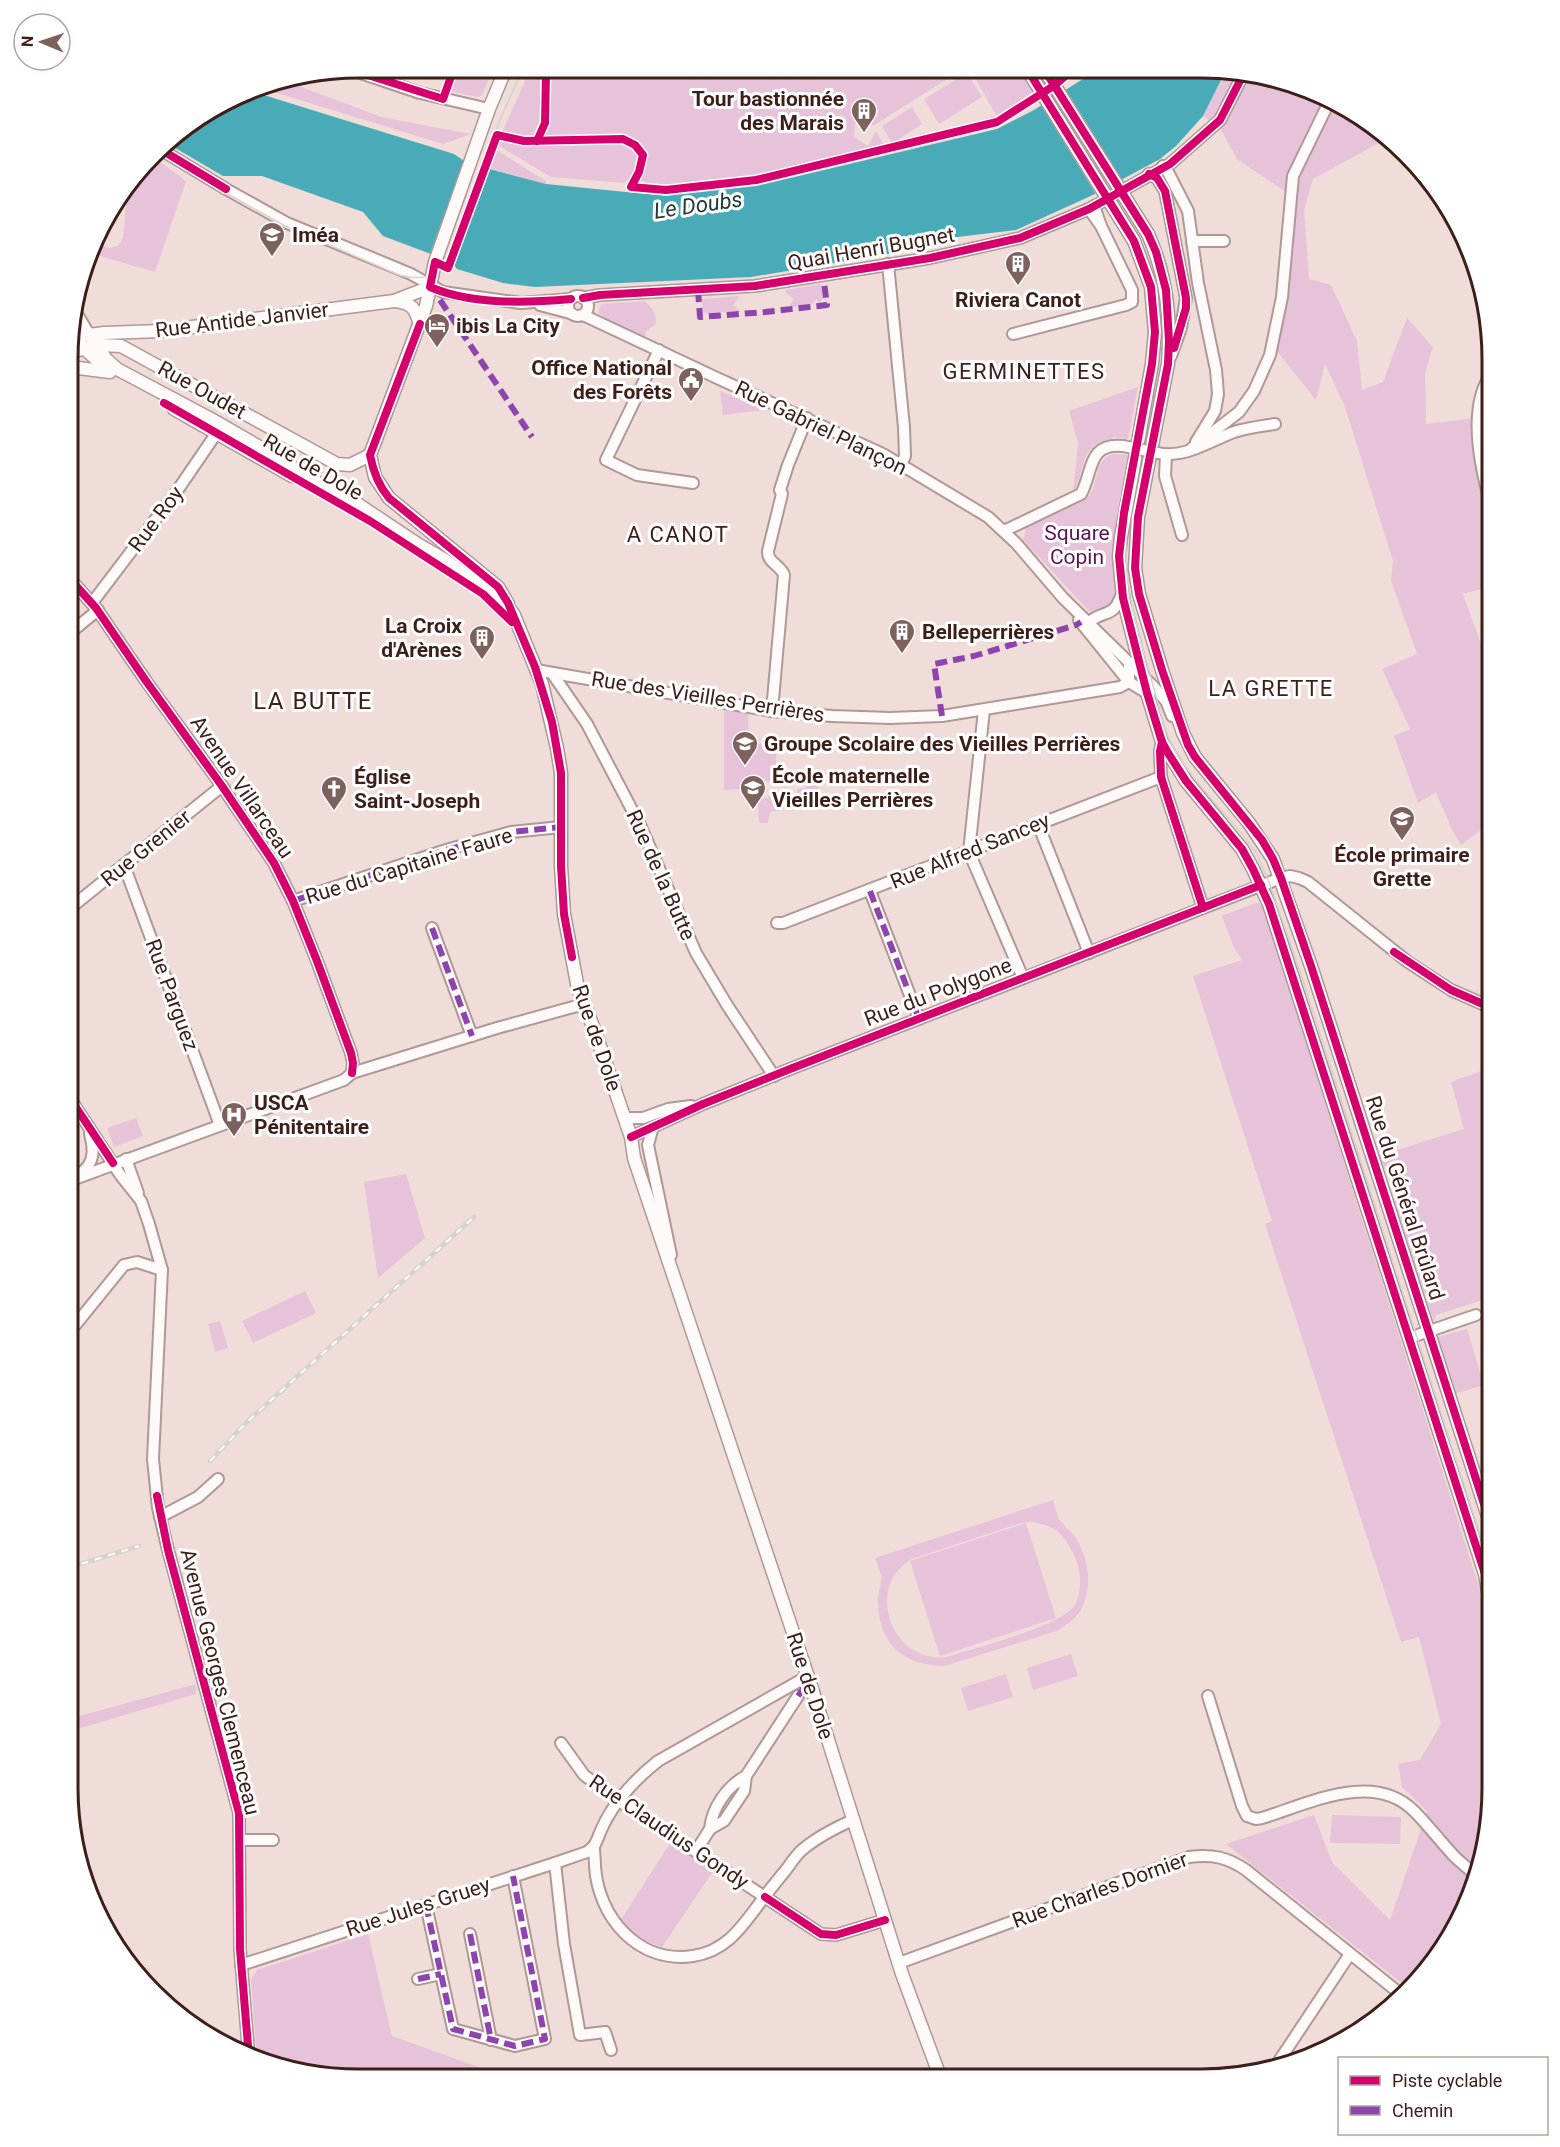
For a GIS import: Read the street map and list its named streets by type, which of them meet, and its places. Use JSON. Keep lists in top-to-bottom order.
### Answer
{
  "streets": {
    "main road": [
      "Rue Antide Janvier",
      "Rue Oudet",
      "Rue de Dole",
      "Rue du Général Brûlard"
    ],
    "street": [
      "Quai Henri Bugnet",
      "Rue Gabriel Plançon",
      "Rue Roy",
      "Rue des Vieilles Perrières",
      "Avenue Villarceau",
      "Rue Grenier",
      "Rue Alfred Sancey",
      "Rue du Capitaine Faure",
      "Rue de la Butte",
      "Rue du Polygone",
      "Rue Parguez",
      "Avenue Georges Clemenceau",
      "Rue Claudius Gondy",
      "Rue Charles Dornier",
      "Rue Jules Gruey"
    ]
  },
  "crossings": [
    ["Quai Henri Bugnet", "Rue Gabriel Plançon"],
    ["Rue Antide Janvier", "Rue de Dole"],
    ["Rue Oudet", "Rue de Dole"],
    ["Rue Gabriel Plançon", "Rue des Vieilles Perrières"],
    ["Rue Gabriel Plançon", "Rue du Général Brûlard"],
    ["Rue de Dole", "Rue Roy"],
    ["Rue de Dole", "Rue des Vieilles Perrières"],
    ["Rue de Dole", "Rue du Capitaine Faure"],
    ["Rue de Dole", "Rue du Polygone"],
    ["Rue de Dole", "Rue Claudius Gondy"],
    ["Rue de Dole", "Rue Charles Dornier"],
    ["Rue Roy", "Avenue Villarceau"],
    ["Rue des Vieilles Perrières", "Rue de la Butte"],
    ["Avenue Villarceau", "Rue Grenier"],
    ["Avenue Villarceau", "Rue du Capitaine Faure"],
    ["Rue Grenier", "Rue Parguez"],
    ["Rue de la Butte", "Rue du Polygone"],
    ["Rue du Polygone", "Rue du Général Brûlard"],
    ["Avenue Georges Clemenceau", "Rue Jules Gruey"]
  ],
  "districts": [
    "GERMINETTES",
    "A CANOT",
    "LA GRETTE",
    "LA BUTTE"
  ],
  "water": ["Le Doubs"],
  "parks": ["Square Copin"],
  "places": {
    "building": [
      "Tour bastionnée des Marais",
      "Riviera Canot",
      "Belleperrières",
      "La Croix d'Arènes"
    ],
    "school or university": [
      "Iméa",
      "Groupe Scolaire des Vieilles Perrières",
      "École maternelle Vieilles Perrières",
      "École primaire Grette"
    ],
    "hotel": ["ibis La City"],
    "public building": ["Office National des Forêts"],
    "church": ["Église Saint-Joseph"],
    "hospital": ["USCA Pénitentaire"]
  },
  "legend": ["Piste cyclable", "Chemin"],
  "north": "left"
}
